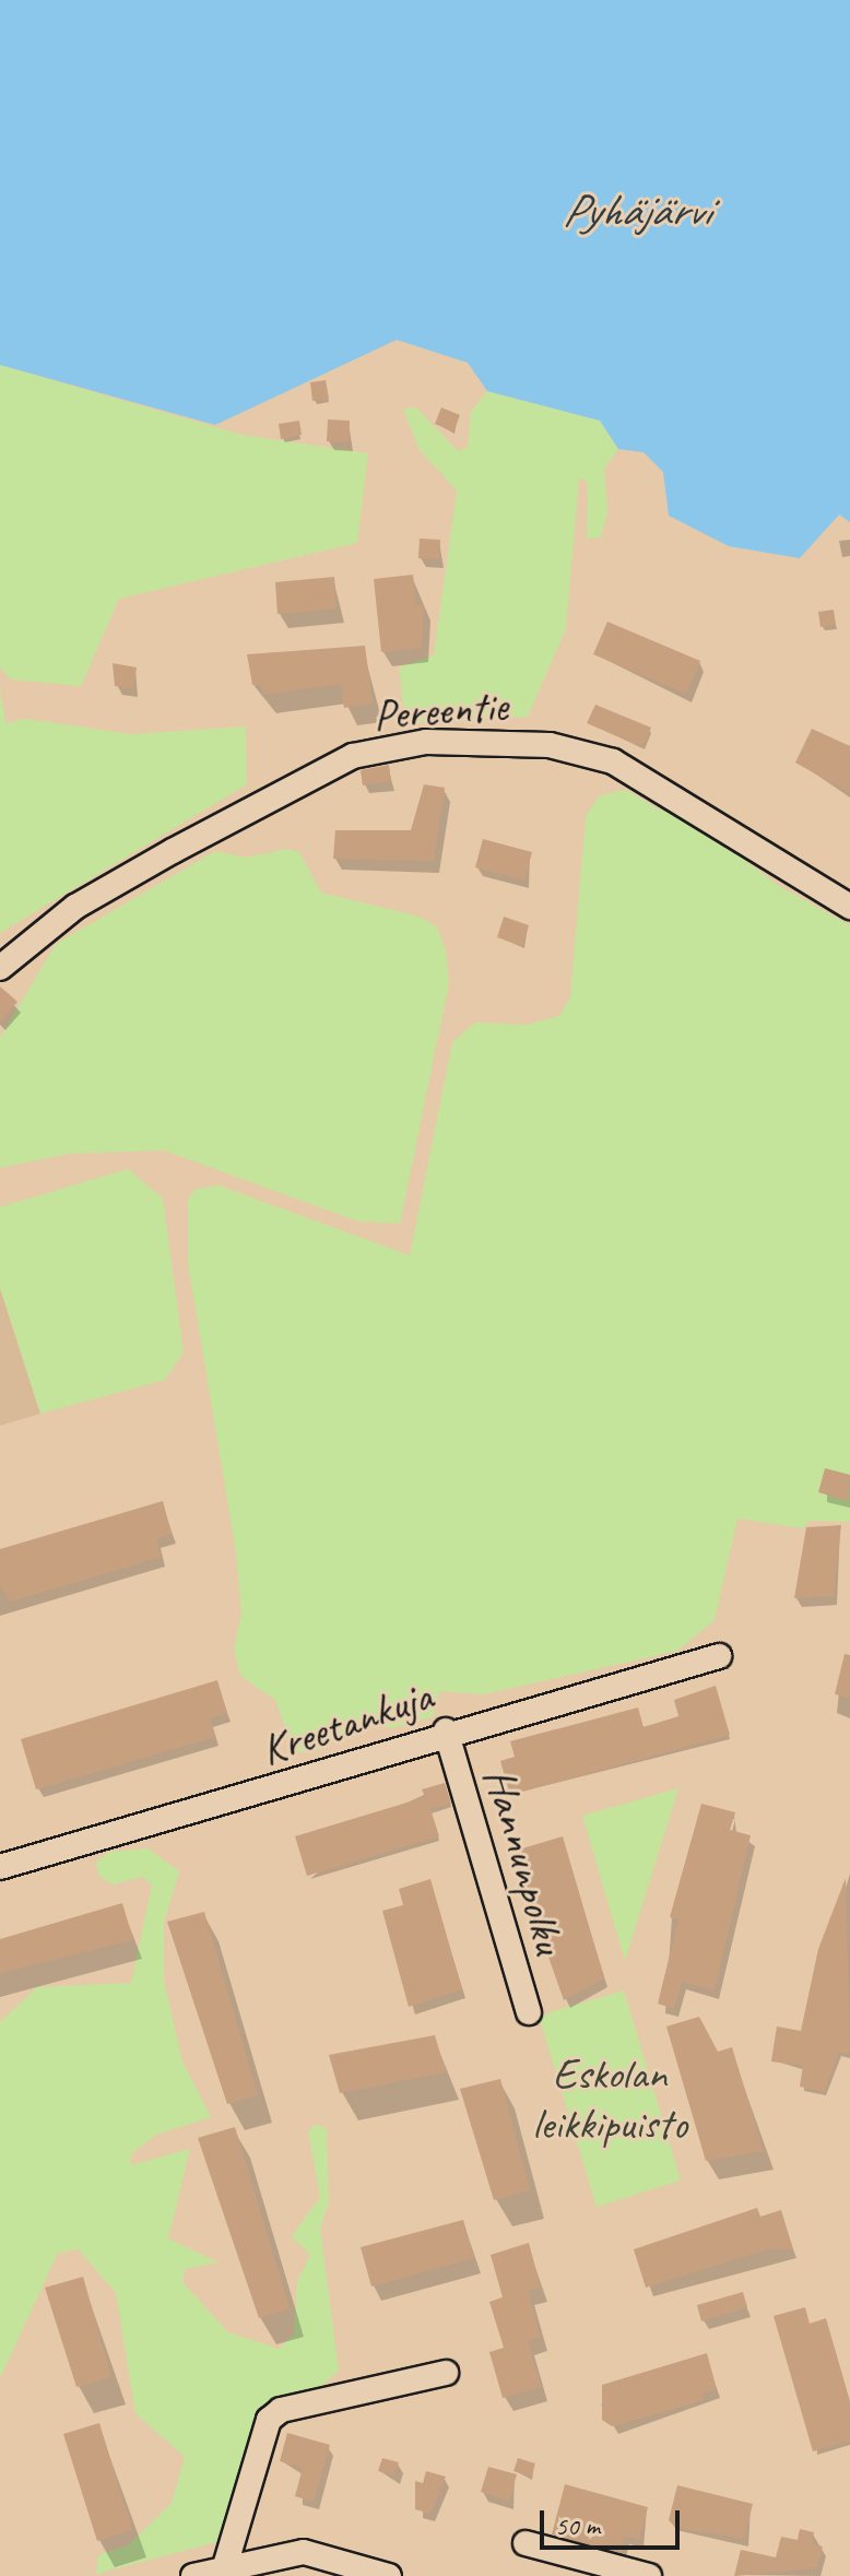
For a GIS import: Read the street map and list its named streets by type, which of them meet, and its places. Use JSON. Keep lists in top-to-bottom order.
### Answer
{
  "streets": {
    "street": ["Pereentie", "Kreetankuja", "Hannunpolku"]
  },
  "crossings": [
    ["Kreetankuja", "Hannunpolku"]
  ],
  "water": ["Pyhäjärvi"],
  "parks": ["Eskolan leikkipuisto"],
  "scale_bar": "50 m"
}
